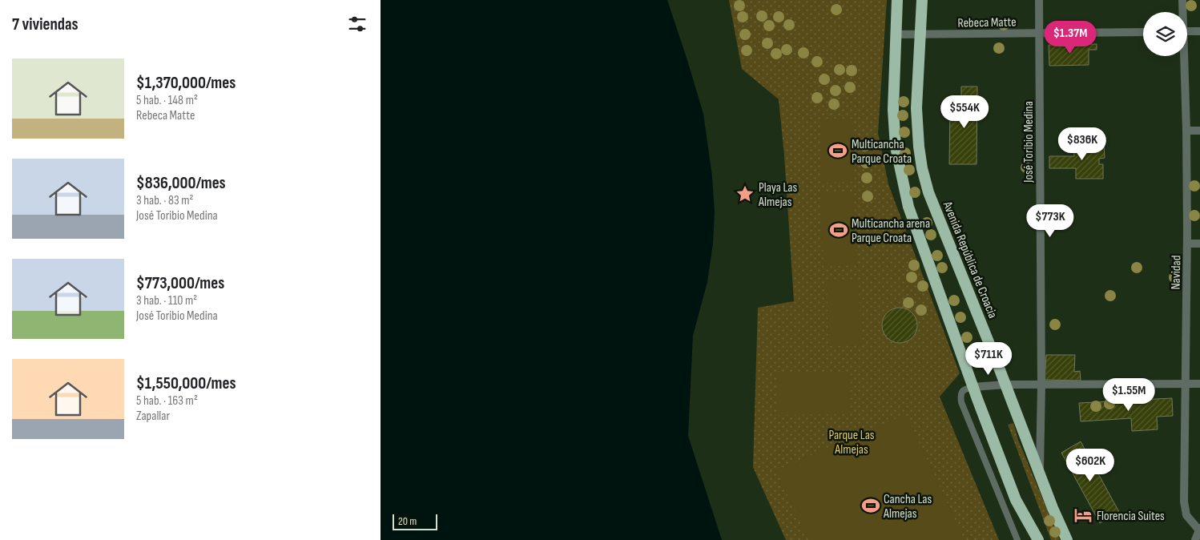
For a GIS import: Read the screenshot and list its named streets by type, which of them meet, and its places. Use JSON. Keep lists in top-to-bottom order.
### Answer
{
  "streets": {
    "highway": ["Avenida República de Croacia"],
    "street": ["Rebeca Matte", "José Toribio Medina", "Navidad"]
  },
  "crossings": [
    ["Rebeca Matte", "José Toribio Medina"],
    ["Rebeca Matte", "Avenida República de Croacia"],
    ["José Toribio Medina", "Avenida República de Croacia"]
  ],
  "parks": ["Parque Las Almejas"],
  "places": {
    "sports": ["Multicancha Parque Croata", "Multicancha arena Parque Croata", "Cancha Las Almejas"],
    "place": ["Playa Las Almejas"],
    "hotel": ["Florencia Suites"]
  },
  "scale_bar": "20 m",
  "page": {
    "heading": "7 viviendas",
    "price": [
      "$1.37M",
      "$554K",
      "$836K",
      "$773K",
      "$711K",
      "$1.55M",
      "$602K"
    ],
    "list": [
      {
        "name": "$1,370,000/mes",
        "note": "5 hab. · 148 m² · Rebeca Matte"
      },
      {
        "name": "$836,000/mes",
        "note": "3 hab. · 83 m² · José Toribio Medina"
      },
      {
        "name": "$773,000/mes",
        "note": "3 hab. · 110 m² · José Toribio Medina"
      },
      {
        "name": "$1,550,000/mes",
        "note": "5 hab. · 163 m² · Zapallar"
      }
    ],
    "scale": "20 m"
  }
}
